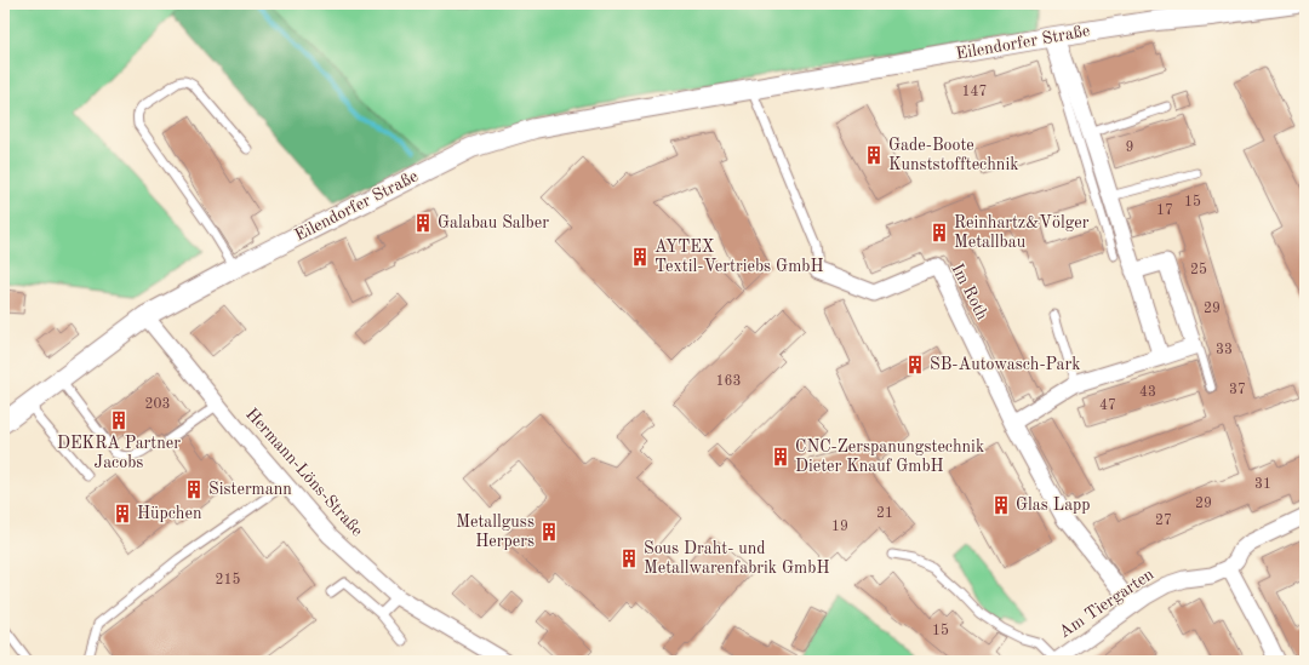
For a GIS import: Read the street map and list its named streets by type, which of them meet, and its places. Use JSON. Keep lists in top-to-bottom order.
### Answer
{
  "streets": {
    "street": [
      "Eilendorfer Straße",
      "Im Roth",
      "Hermann-Löns-Straße",
      "Am Tiergarten"
    ]
  },
  "crossings": [
    ["Eilendorfer Straße", "Hermann-Löns-Straße"],
    ["Im Roth", "Am Tiergarten"]
  ],
  "places": {
    "building": [
      "Gade-Boote Kunststofftechnik",
      "Galabau Salber",
      "Reinhartz&Völger Metallbau",
      "AYTEX Textil-Vertriebs GmbH",
      "SB-Autowasch-Park",
      "DEKRA Partner Jacobs",
      "CNC-Zerspanungstechnik Dieter Knauf GmbH",
      "Sistermann",
      "Glas Lapp",
      "Hüpchen",
      "Metallguss Herpers",
      "Sous Draht- und Metallwarenfabrik GmbH"
    ]
  },
  "house_numbers": [
    "147",
    "9",
    "15",
    "17",
    "25",
    "29",
    "33",
    "163",
    "37",
    "43",
    "203",
    "47",
    "31",
    "29",
    "21",
    "27",
    "19",
    "215",
    "15"
  ]
}
